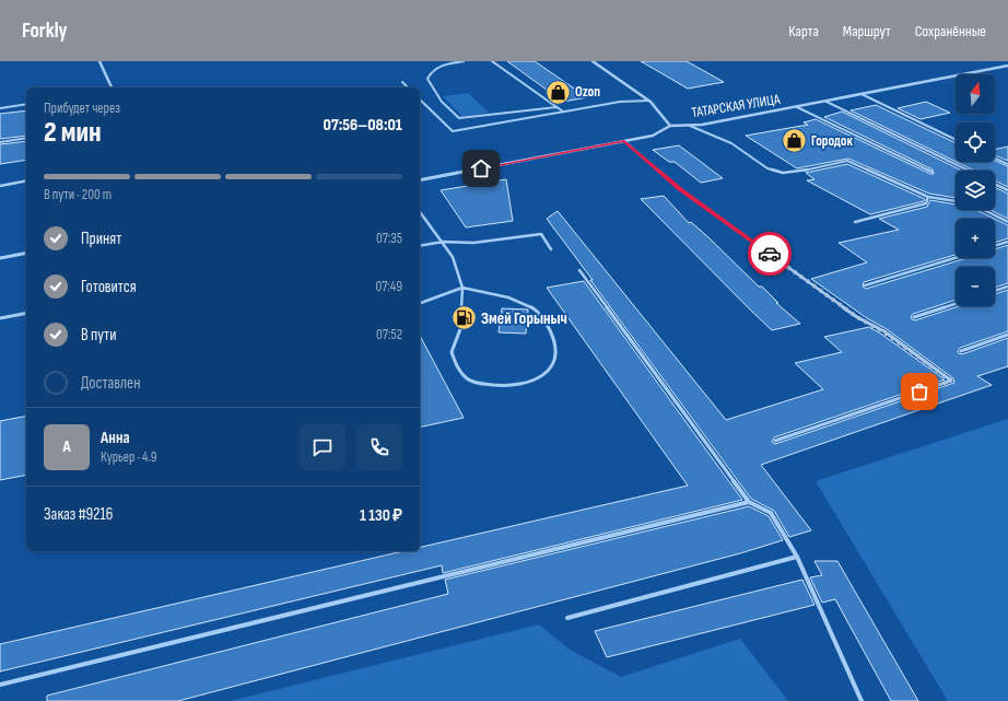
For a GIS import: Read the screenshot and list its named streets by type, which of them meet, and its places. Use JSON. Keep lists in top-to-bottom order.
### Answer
{
  "streets": {
    "street": ["ТАТАРСКАЯ УЛИЦА"]
  },
  "places": {
    "shop": ["Ozon", "Городок"],
    "fuel station": ["Змей Горыныч"]
  },
  "north": "top",
  "page": {
    "header": "Forkly",
    "nav": ["Карта", "Маршрут", "Сохранённые"],
    "map_buttons": ["+", "−"],
    "heading": ["2 мин", "Прибудет через", "07:56–08:01"],
    "panel": [
      "Анна",
      "Курьер · 4.9",
      "Заказ #9216",
      "1 130 ₽"
    ],
    "bar": "В пути · 200 m",
    "list": [
      ["Принят", "07:35"],
      ["Готовится", "07:49"],
      ["В пути", "07:52"],
      "Доставлен"
    ],
    "round": "А"
  }
}
